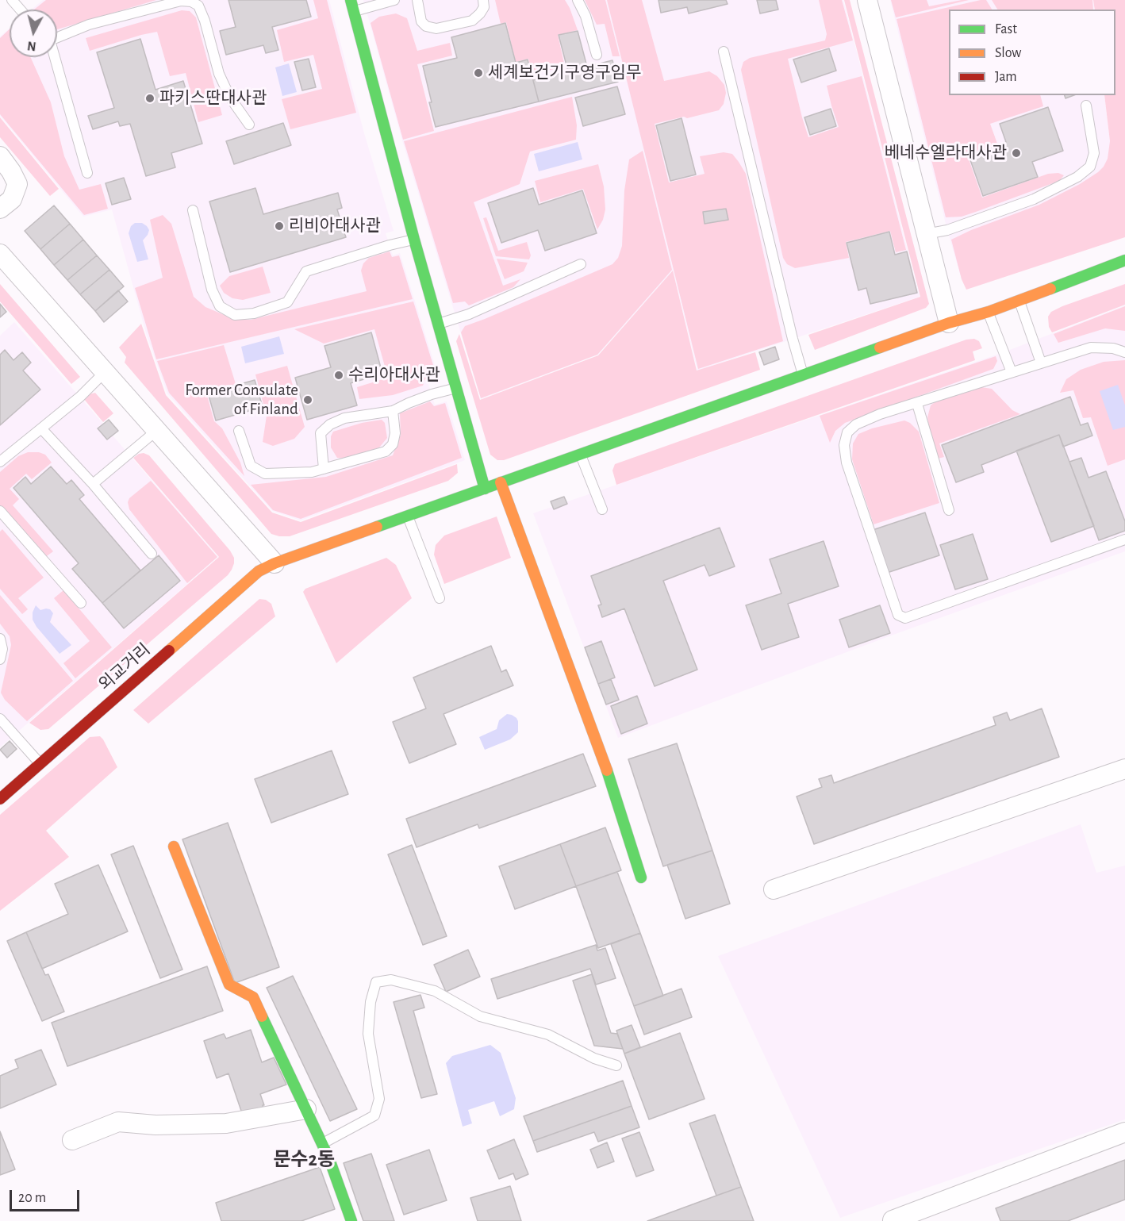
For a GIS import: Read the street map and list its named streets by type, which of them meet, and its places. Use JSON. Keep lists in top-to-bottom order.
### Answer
{
  "streets": {
    "street": ["외교거리"]
  },
  "districts": ["문수2동"],
  "places": [
    "세계보건기구영구임무",
    "파키스딴대사관",
    "베네수엘라대사관",
    "리비아대사관",
    "수리아대사관",
    "Former Consulate of Finland"
  ],
  "legend": ["Fast", "Slow", "Jam"],
  "scale_bar": "20 m",
  "north": "bottom"
}
